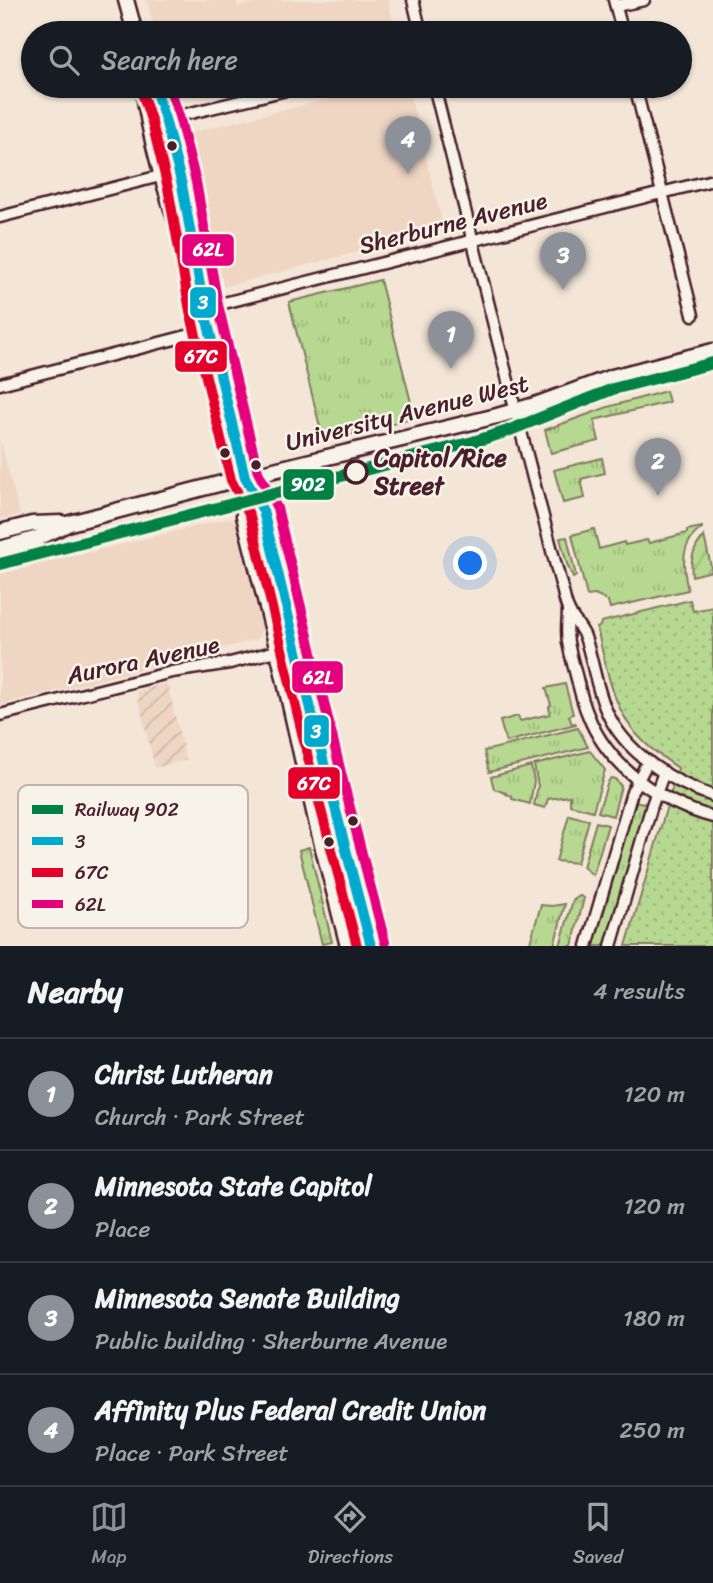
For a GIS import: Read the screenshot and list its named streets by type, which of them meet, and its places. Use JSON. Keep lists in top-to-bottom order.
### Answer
{
  "streets": {
    "main road": ["University Avenue West"],
    "street": ["Sherburne Avenue", "Aurora Avenue"]
  },
  "places": ["Capitol/Rice Street"],
  "lines": [
    "transit line 3",
    "transit line 67C",
    "transit line 62L",
    "rail line 902"
  ],
  "legend": [
    "Railway 902",
    "3",
    "67C",
    "62L"
  ],
  "page": {
    "search": "Search here",
    "pins": [
      "4",
      "3",
      "1",
      "2"
    ],
    "heading": ["Nearby", "4 results"],
    "list": [
      {
        "mark": "1",
        "name": "Christ Lutheran",
        "note": "Church · Park Street",
        "value": "120 m"
      },
      {
        "mark": "2",
        "name": "Minnesota State Capitol",
        "note": "Place",
        "value": "120 m"
      },
      {
        "mark": "3",
        "name": "Minnesota Senate Building",
        "note": "Public building · Sherburne Avenue",
        "value": "180 m"
      },
      {
        "mark": "4",
        "name": "Affinity Plus Federal Credit Union",
        "note": "Place · Park Street",
        "value": "250 m"
      }
    ],
    "nav": ["Map", "Directions", "Saved"]
  }
}
